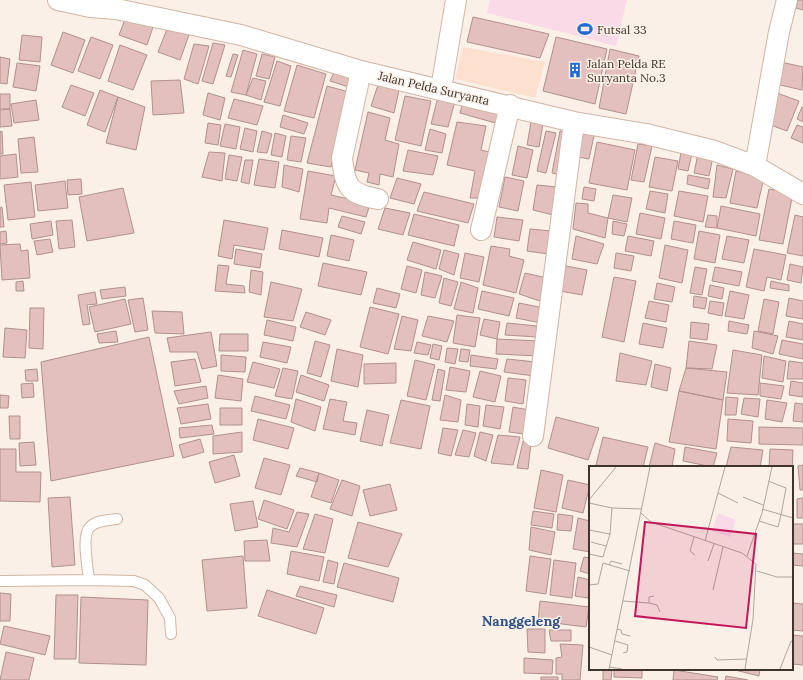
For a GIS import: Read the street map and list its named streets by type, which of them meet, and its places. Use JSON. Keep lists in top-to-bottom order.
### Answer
{
  "streets": {
    "street": ["Jalan Pelda Suryanta"]
  },
  "districts": ["Nanggeleng"],
  "places": {
    "sports": ["Futsal 33"],
    "building": ["Jalan Pelda RE Suryanta No.3"]
  }
}
